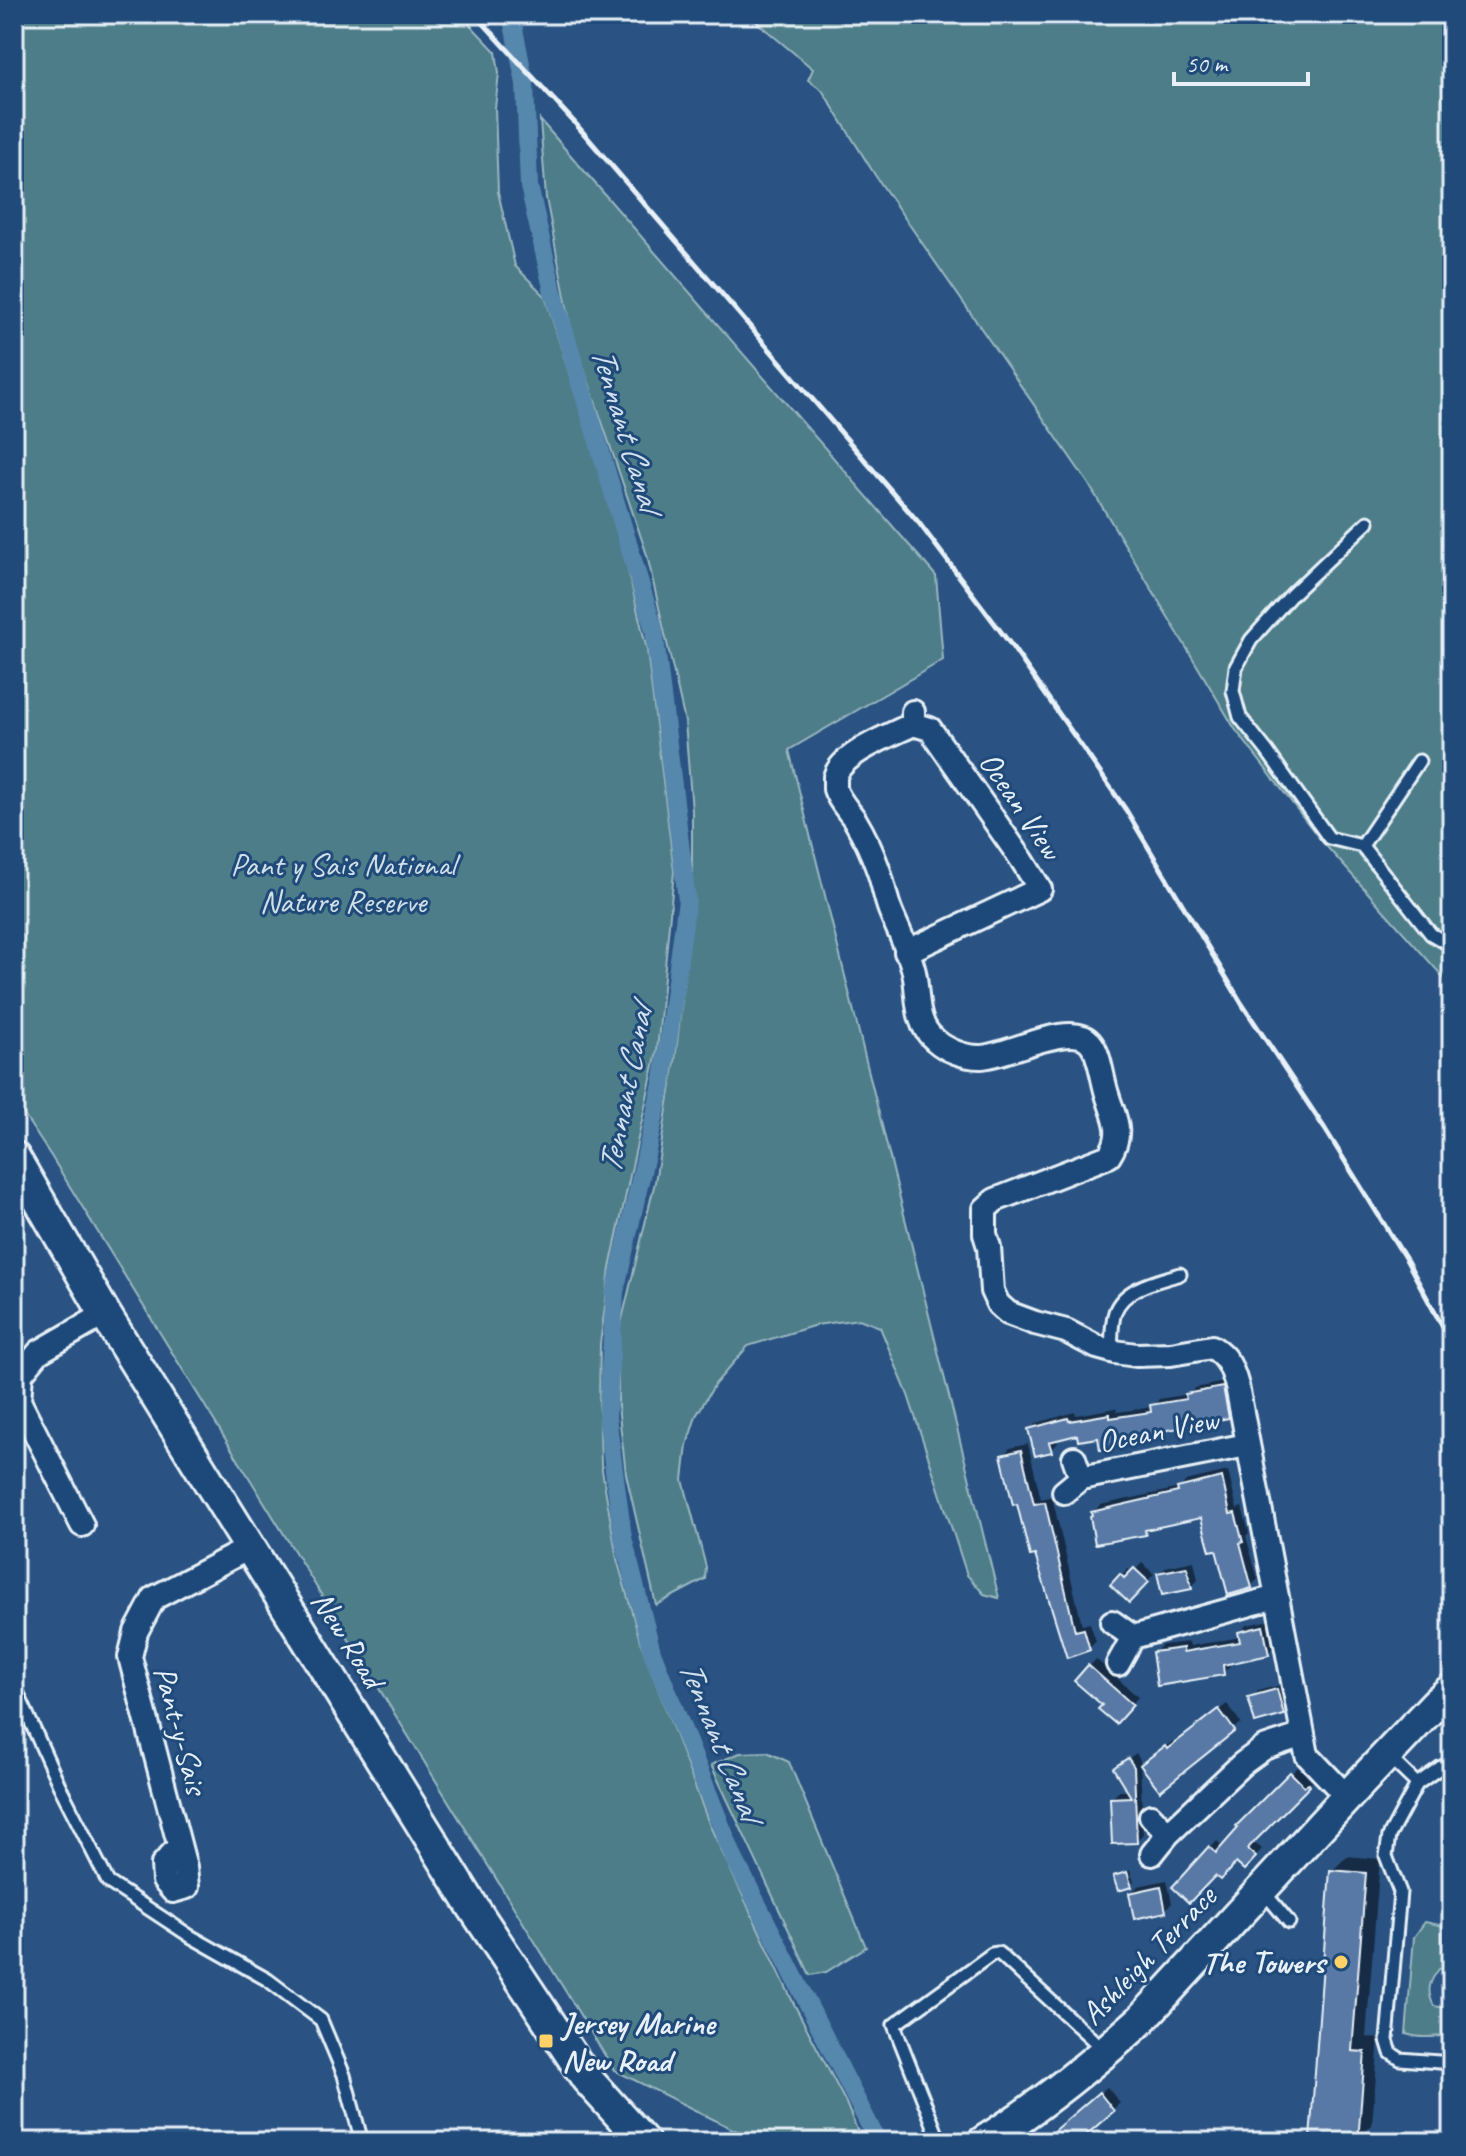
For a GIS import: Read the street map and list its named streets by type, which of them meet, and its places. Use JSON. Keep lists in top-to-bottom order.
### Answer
{
  "streets": {
    "main road": ["New Road", "Ashleigh Terrace"],
    "street": ["Ocean View", "Pant-y-Sais"]
  },
  "crossings": [
    ["Ocean View", "Ashleigh Terrace"],
    ["New Road", "Pant-y-Sais"]
  ],
  "water": ["Tennant Canal"],
  "parks": ["Pant y Sais National Nature Reserve"],
  "places": {
    "other": ["The Towers"],
    "transit": ["Jersey Marine New Road"]
  },
  "scale_bar": "50 m"
}
